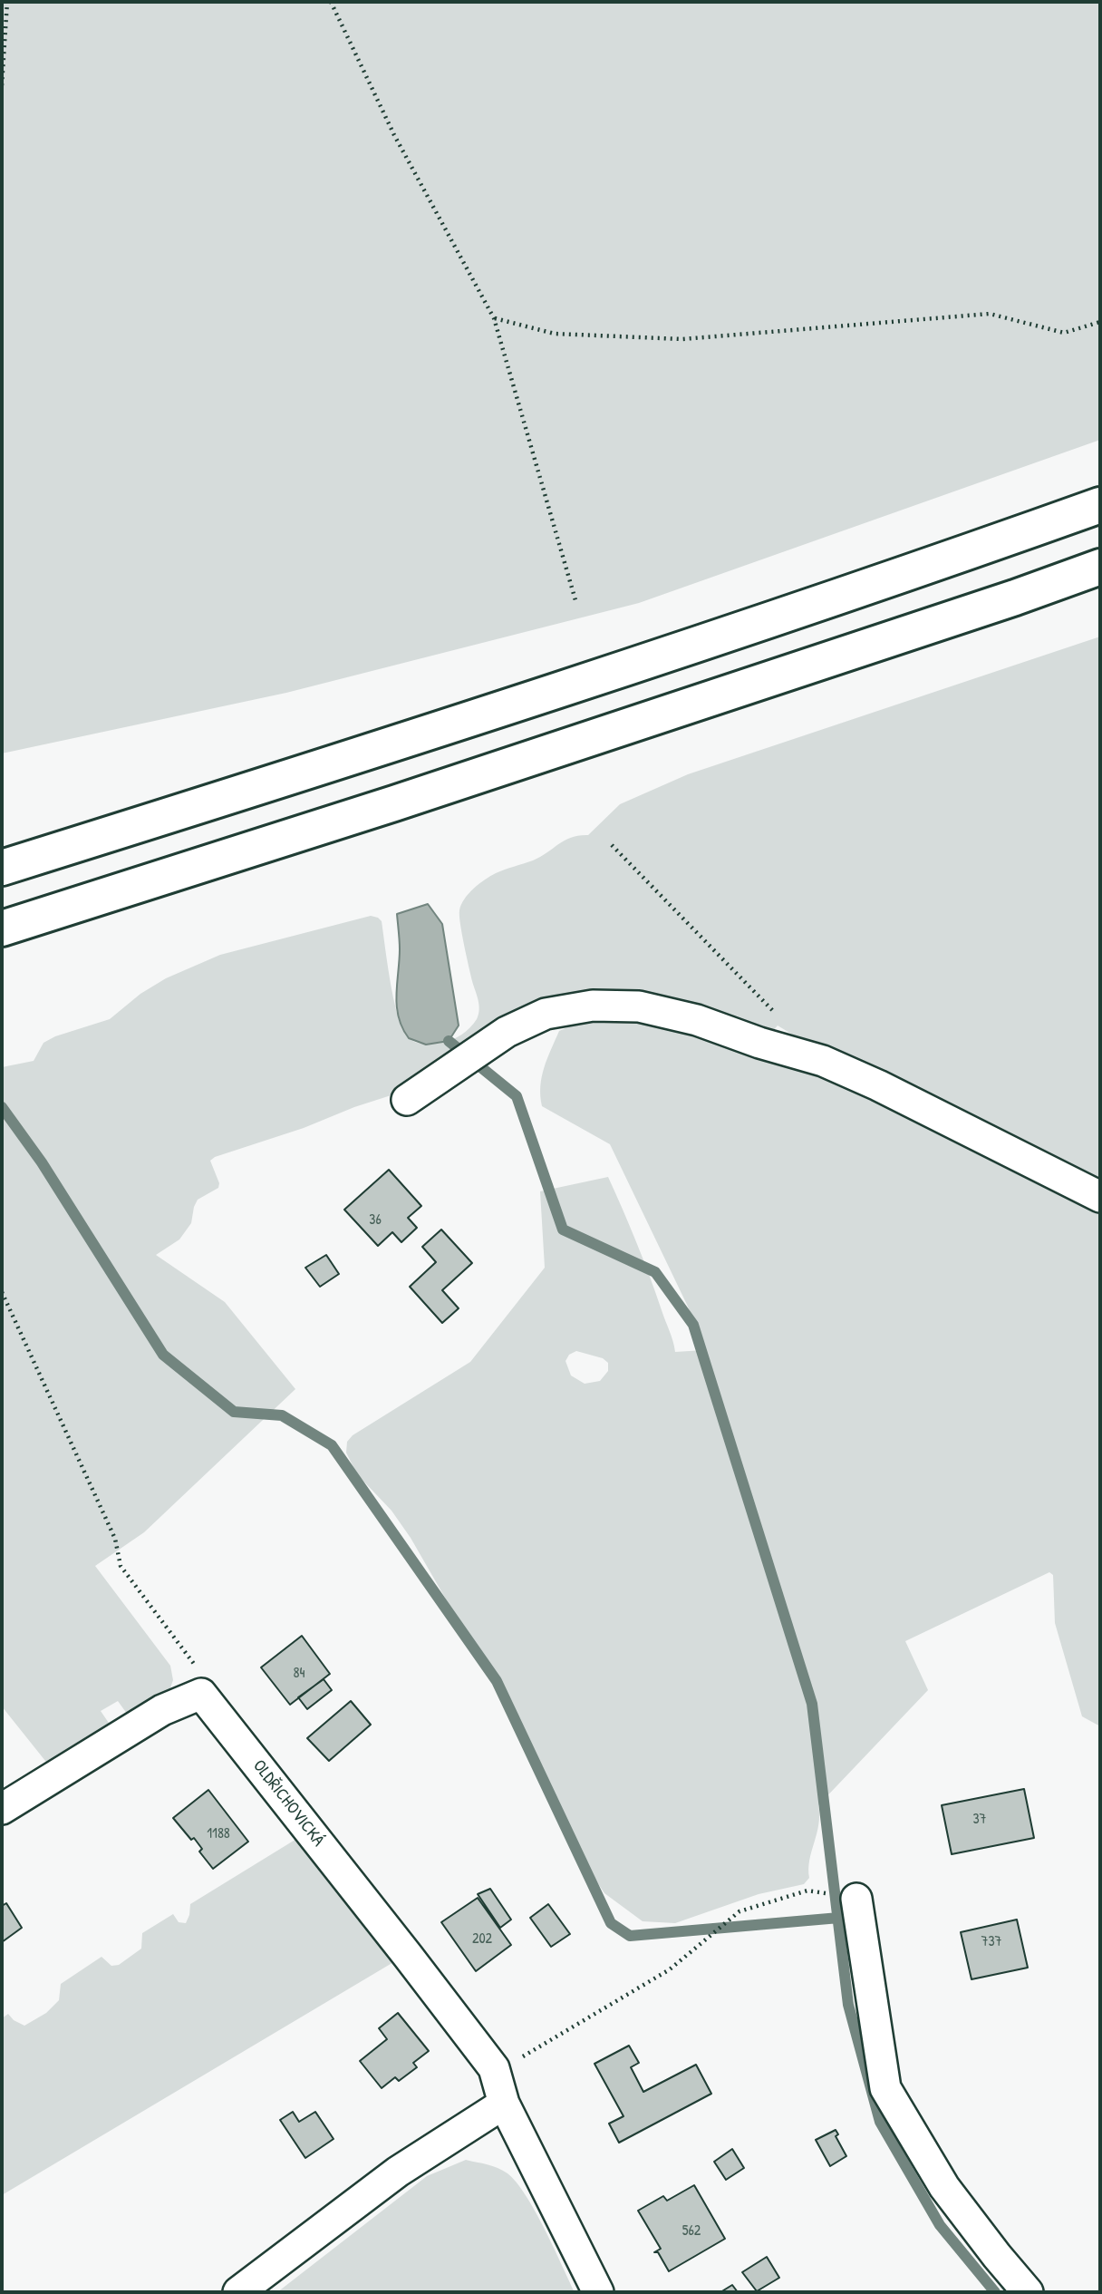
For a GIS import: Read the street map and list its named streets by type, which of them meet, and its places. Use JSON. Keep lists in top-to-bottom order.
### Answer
{
  "streets": {
    "street": ["OLDŘICHOVICKÁ"]
  },
  "house_numbers": [
    "36",
    "84",
    "37",
    "1188",
    "202",
    "737",
    "562"
  ]
}
